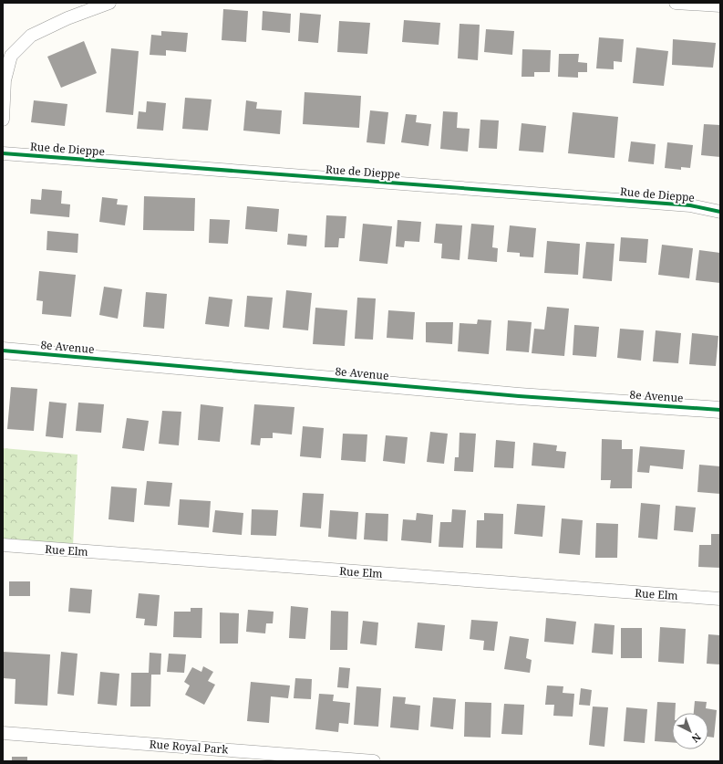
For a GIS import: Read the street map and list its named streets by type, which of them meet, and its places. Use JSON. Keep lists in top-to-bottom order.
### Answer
{
  "streets": {
    "street": [
      "Rue de Dieppe",
      "8e Avenue",
      "Rue Elm",
      "Rue Royal Park"
    ]
  },
  "north": "bottom right"
}
